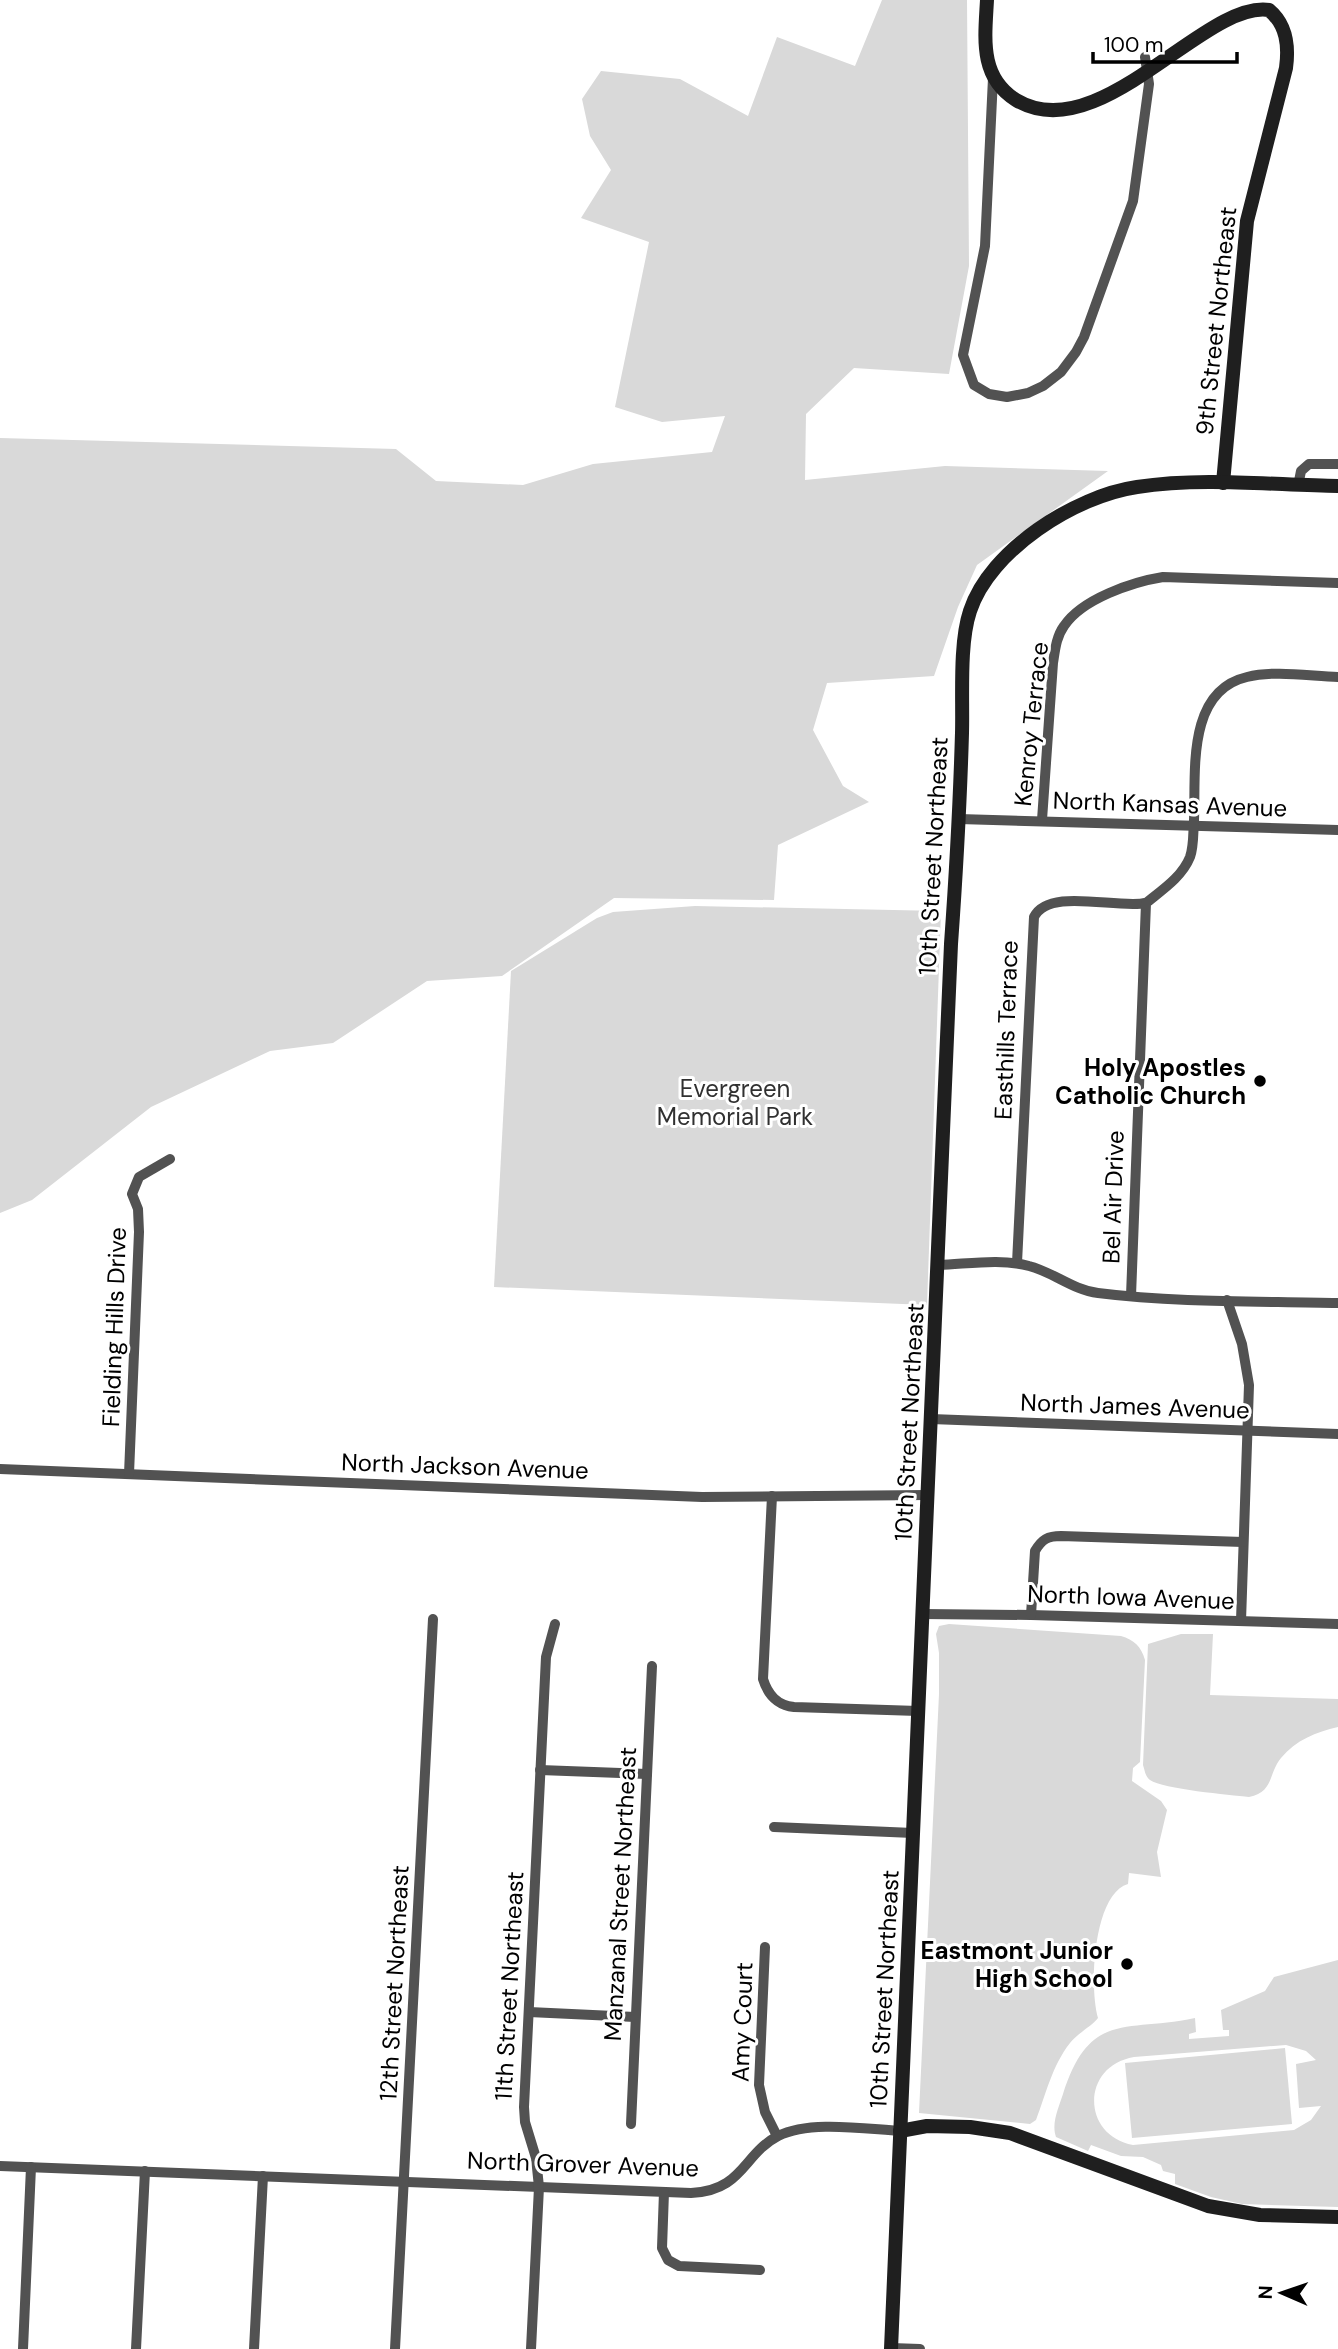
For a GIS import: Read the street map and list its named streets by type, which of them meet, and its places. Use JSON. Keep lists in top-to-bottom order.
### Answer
{
  "streets": {
    "main road": ["9th Street Northeast", "10th Street Northeast", "North Grover Avenue"],
    "street": [
      "Kenroy Terrace",
      "North Kansas Avenue",
      "Easthills Terrace",
      "Bel Air Drive",
      "Fielding Hills Drive",
      "North James Avenue",
      "North Jackson Avenue",
      "North Iowa Avenue",
      "Manzanal Street Northeast",
      "12th Street Northeast",
      "11th Street Northeast",
      "Amy Court"
    ]
  },
  "crossings": [
    ["9th Street Northeast", "10th Street Northeast"],
    ["Kenroy Terrace", "North Kansas Avenue"],
    ["North Kansas Avenue", "10th Street Northeast"],
    ["10th Street Northeast", "North James Avenue"],
    ["10th Street Northeast", "North Jackson Avenue"],
    ["10th Street Northeast", "North Iowa Avenue"],
    ["10th Street Northeast", "North Grover Avenue"],
    ["Easthills Terrace", "Bel Air Drive"],
    ["Fielding Hills Drive", "North Jackson Avenue"],
    ["12th Street Northeast", "North Grover Avenue"],
    ["11th Street Northeast", "North Grover Avenue"],
    ["Amy Court", "North Grover Avenue"]
  ],
  "parks": ["Evergreen Memorial Park"],
  "places": ["Holy Apostles Catholic Church", "Eastmont Junior High School"],
  "scale_bar": "100 m",
  "north": "left"
}
